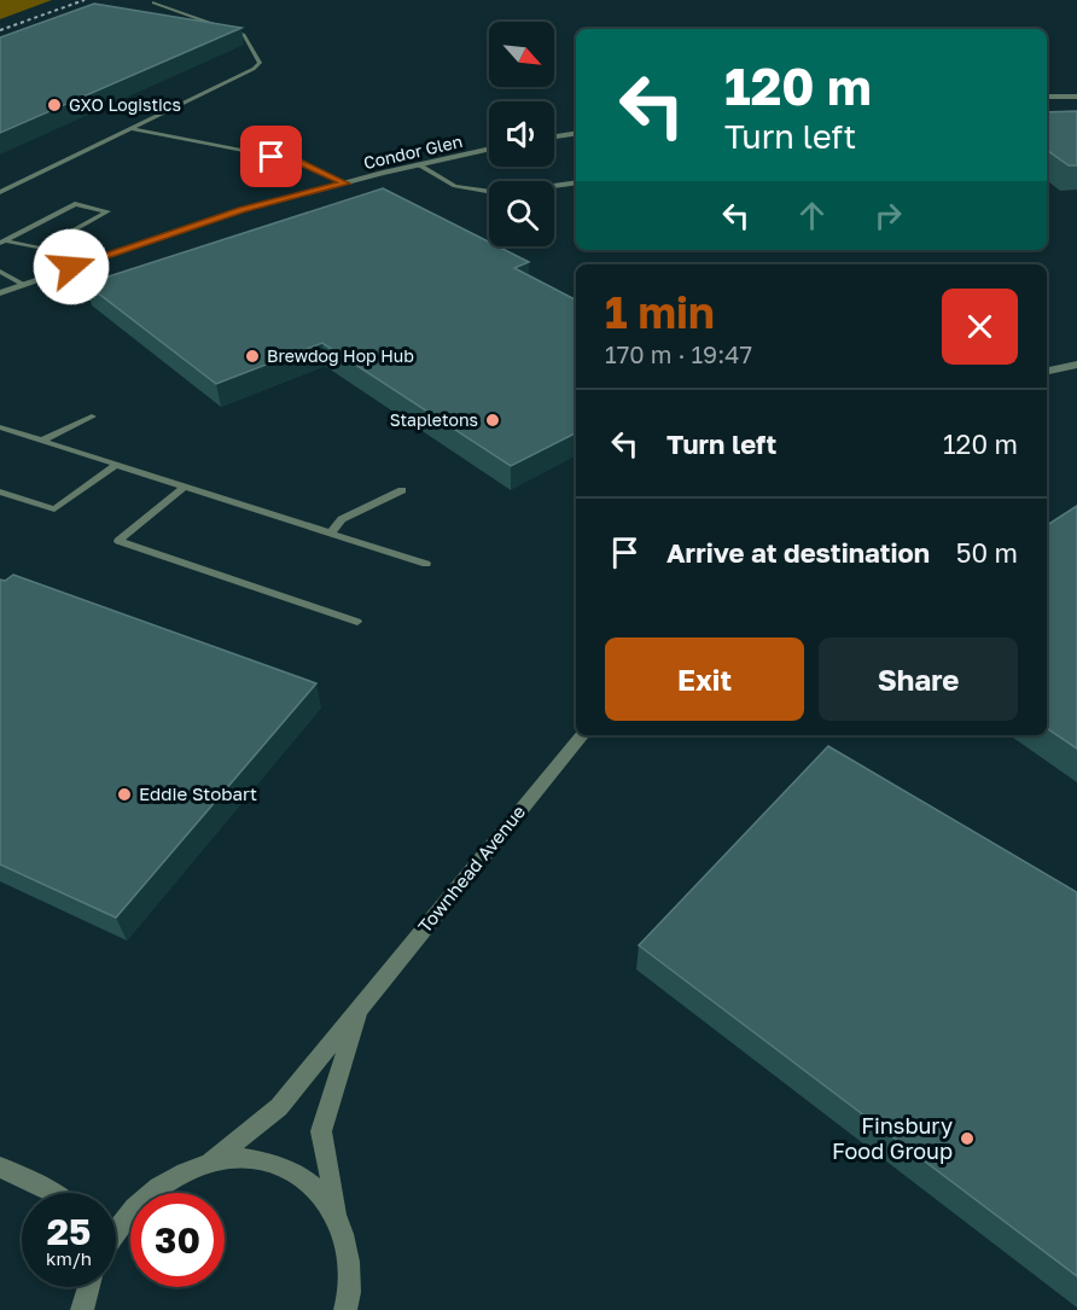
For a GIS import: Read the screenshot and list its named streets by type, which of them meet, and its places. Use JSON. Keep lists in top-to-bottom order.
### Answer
{
  "streets": {
    "street": ["Condor Glen", "Townhead Avenue"]
  },
  "places": [
    "GXO Logistics",
    "Brewdog Hop Hub",
    "Stapletons",
    "Eddie Stobart",
    "Finsbury Food Group"
  ],
  "north": "bottom right",
  "page": {
    "turn": ["120 m", "Turn left"],
    "heading": ["1 min", "170 m · 19:47"],
    "list": [
      {
        "name": "Turn left",
        "value": "120 m"
      },
      {
        "name": "Arrive at destination",
        "value": "50 m"
      }
    ],
    "buttons": ["Exit", "Share"],
    "speed": "25 km/h",
    "limit": "30"
  }
}
